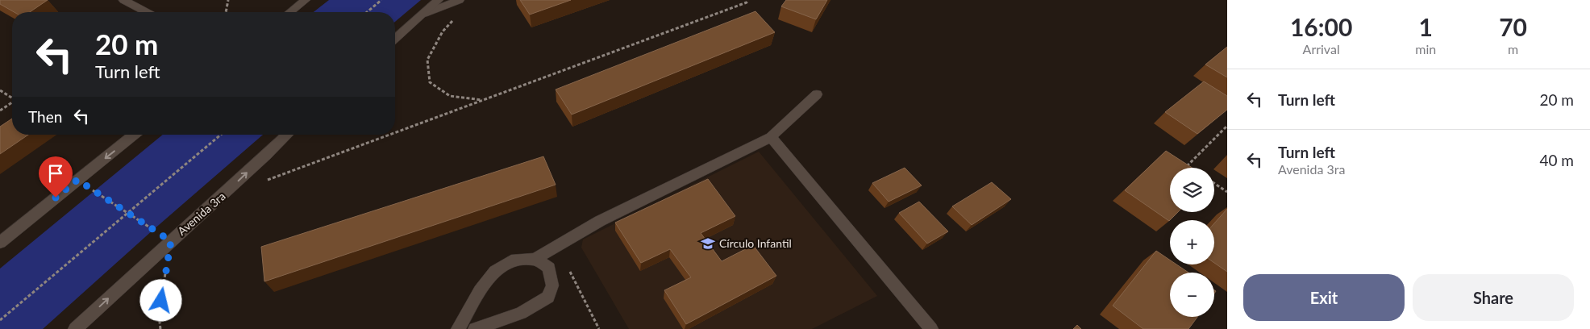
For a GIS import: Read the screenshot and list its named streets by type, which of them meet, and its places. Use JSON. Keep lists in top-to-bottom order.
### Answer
{
  "streets": {
    "street": ["Avenida 3ra"]
  },
  "one_way": ["Avenida 3ra"],
  "places": {
    "school or university": ["Círculo Infantil"]
  },
  "page": {
    "eta": [
      "16:00",
      "Arrival",
      "1",
      "min",
      "70",
      "m"
    ],
    "turn": ["20 m", "Turn left"],
    "list": [
      {
        "name": "Turn left",
        "value": "20 m"
      },
      {
        "name": "Turn left",
        "note": "Avenida 3ra",
        "value": "40 m"
      }
    ],
    "then": "Then",
    "map_buttons": ["+", "−"],
    "buttons": ["Exit", "Share"]
  }
}
